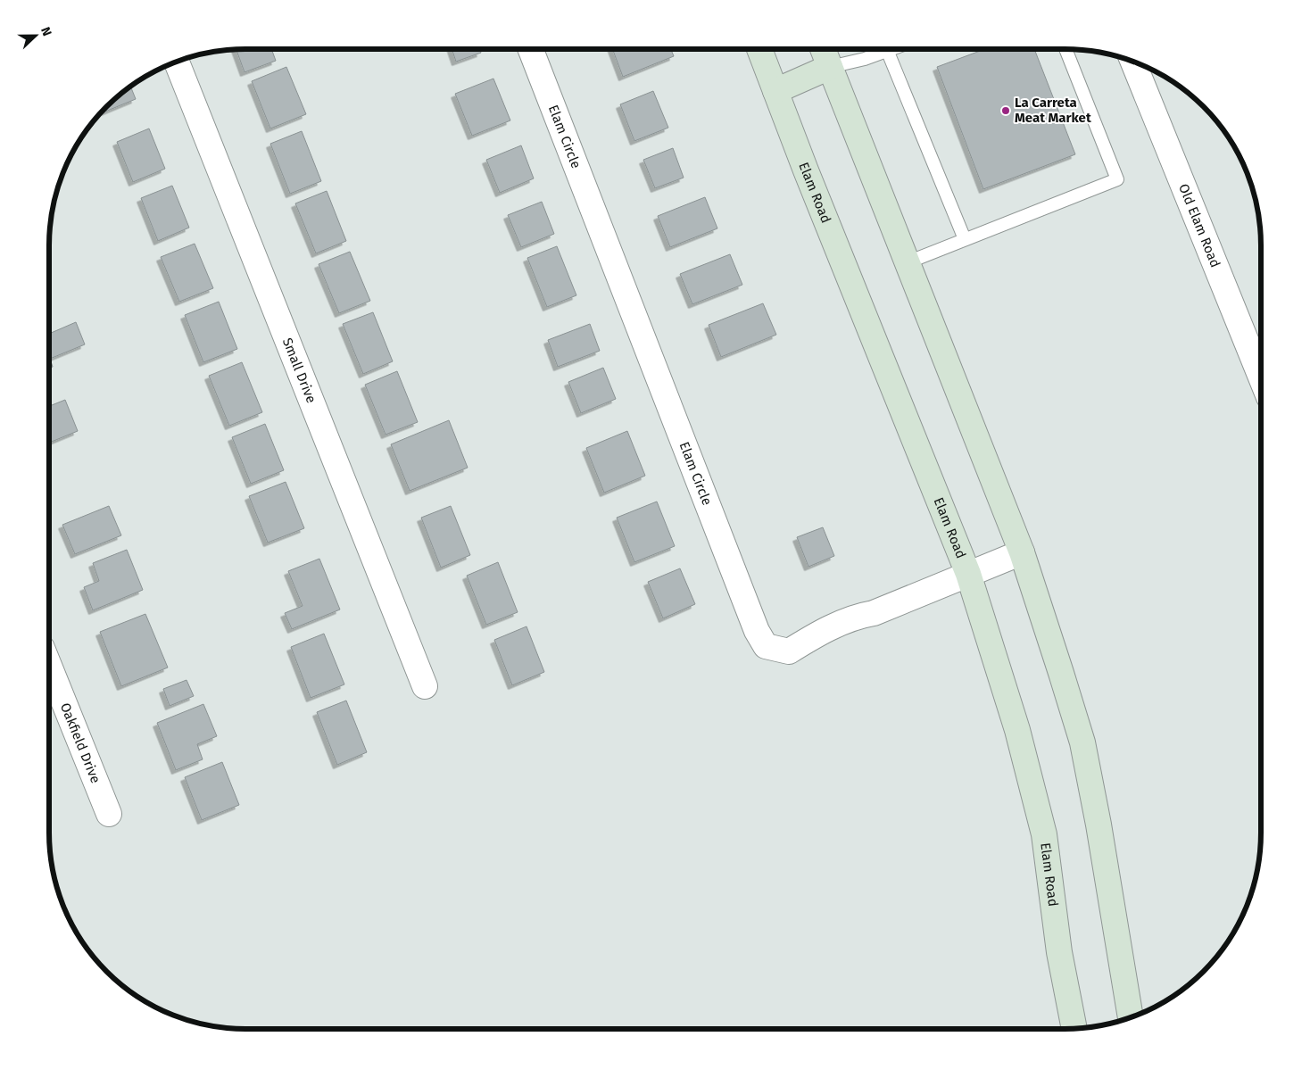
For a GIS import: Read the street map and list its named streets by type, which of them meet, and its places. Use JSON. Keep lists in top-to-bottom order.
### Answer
{
  "streets": {
    "main road": ["Elam Road"],
    "street": [
      "Elam Circle",
      "Old Elam Road",
      "Small Drive",
      "Oakfield Drive"
    ]
  },
  "crossings": [
    ["Elam Circle", "Elam Road"]
  ],
  "places": ["La Carreta Meat Market"],
  "north": "right"
}
